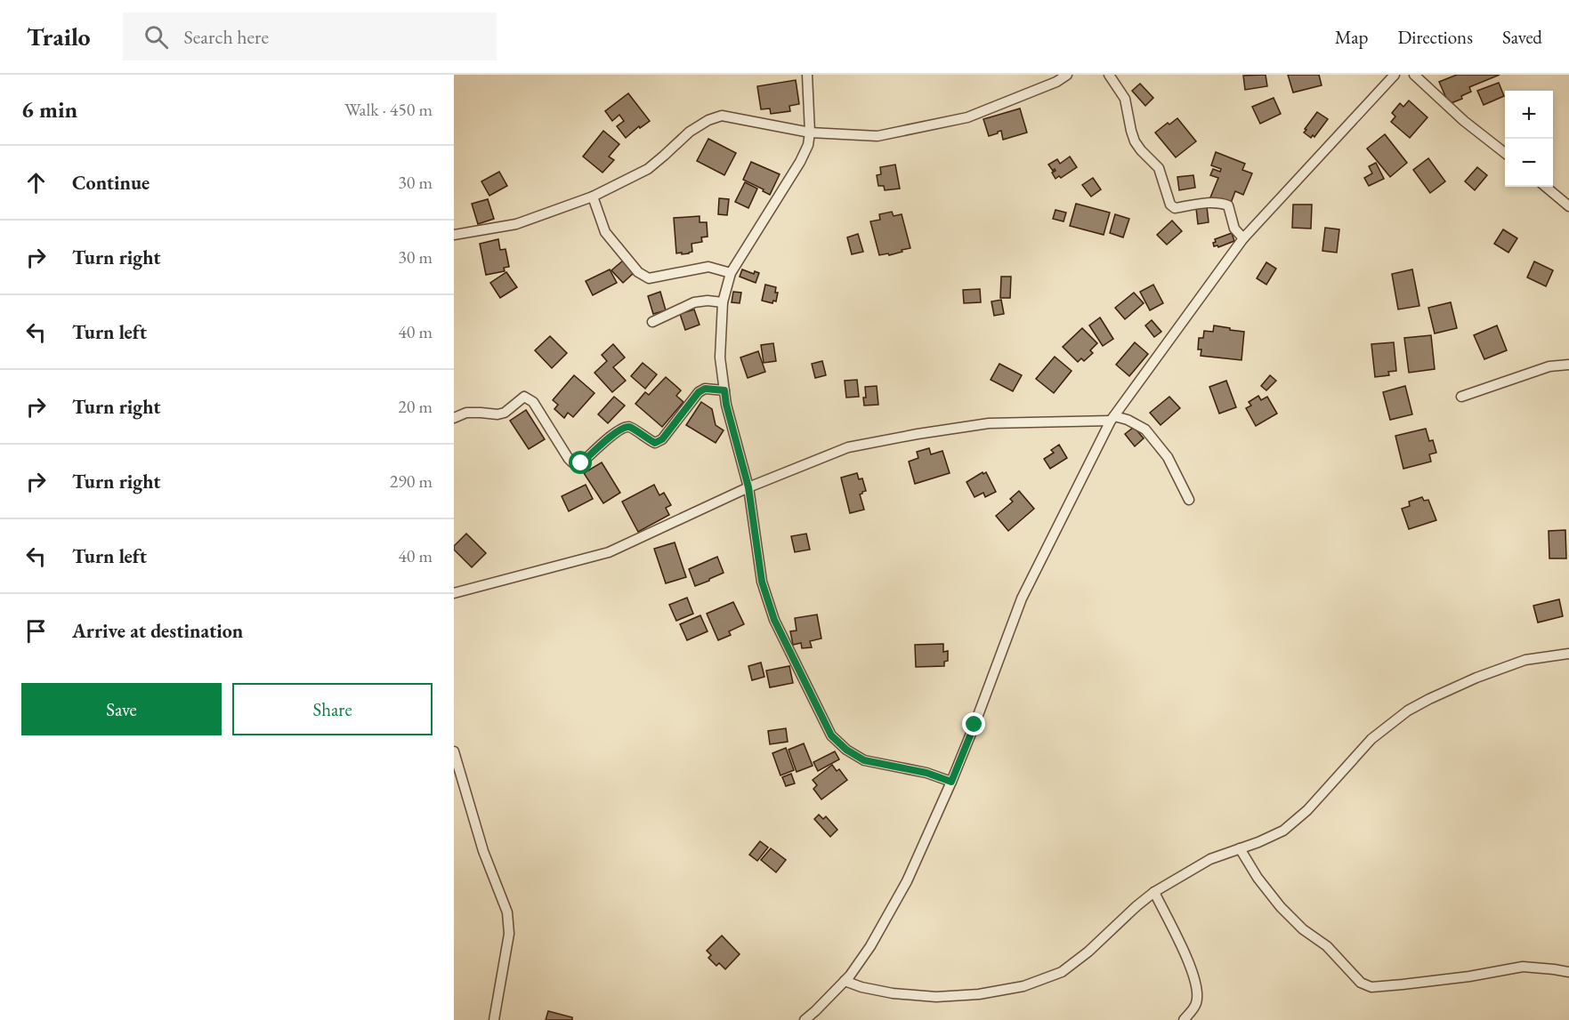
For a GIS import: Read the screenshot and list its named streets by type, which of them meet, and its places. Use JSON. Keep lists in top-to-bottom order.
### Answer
{
  "page": {
    "header": "Trailo",
    "search": "Search here",
    "nav": ["Map", "Directions", "Saved"],
    "heading": ["6 min", "Walk · 450 m"],
    "map_buttons": ["+", "−"],
    "list": [
      ["Continue", "30 m"],
      ["Turn right", "30 m"],
      ["Turn left", "40 m"],
      ["Turn right", "20 m"],
      ["Turn right", "290 m"],
      ["Turn left", "40 m"],
      "Arrive at destination"
    ],
    "buttons": ["Save", "Share"]
  }
}
